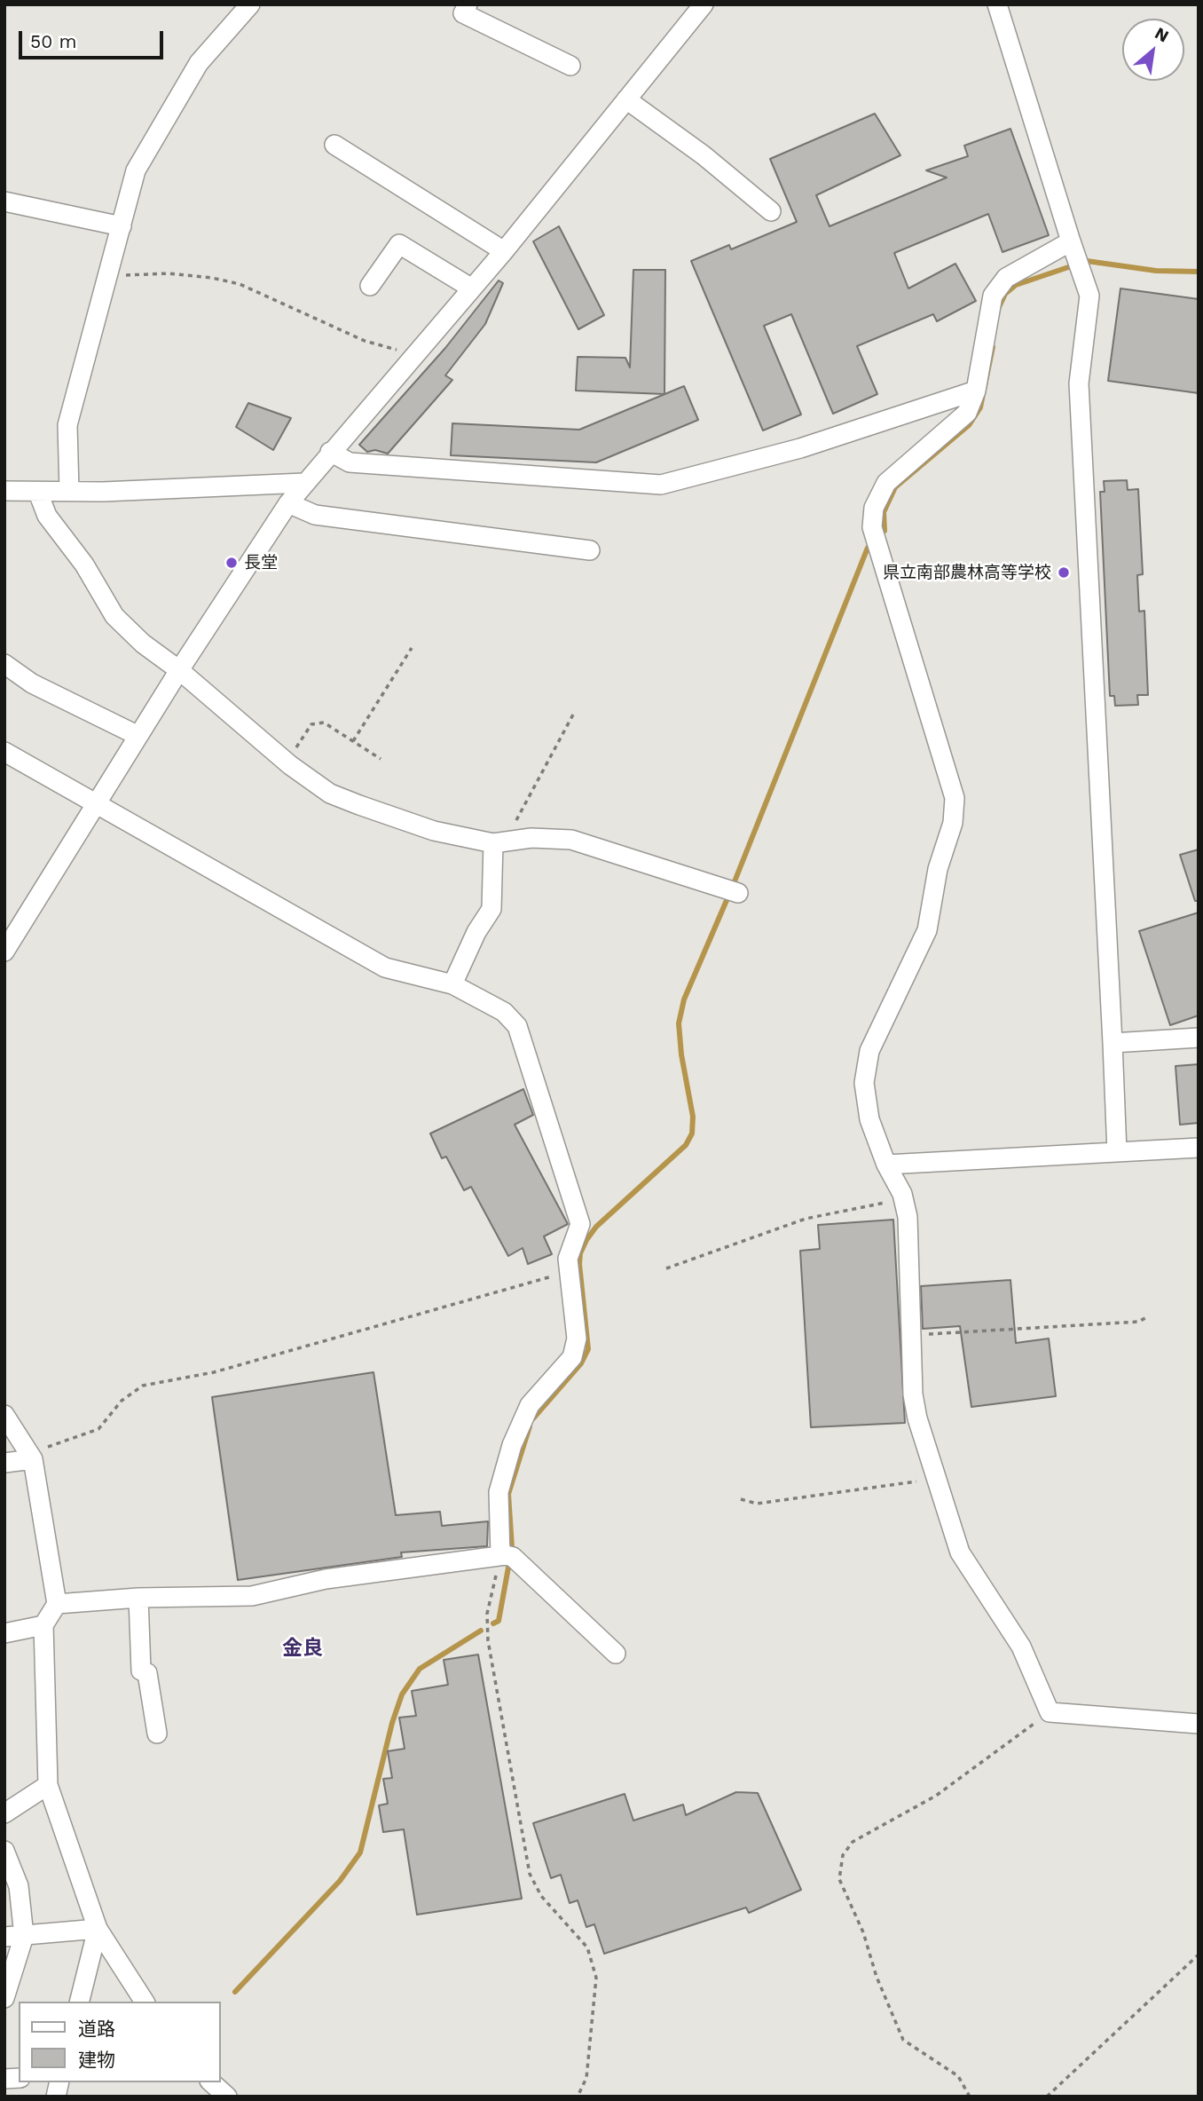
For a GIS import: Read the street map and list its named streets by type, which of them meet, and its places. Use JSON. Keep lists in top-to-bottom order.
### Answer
{
  "districts": ["金良"],
  "places": ["長堂", "県立南部農林高等学校"],
  "legend": ["道路", "建物"],
  "scale_bar": "50 m",
  "north": "top right"
}
